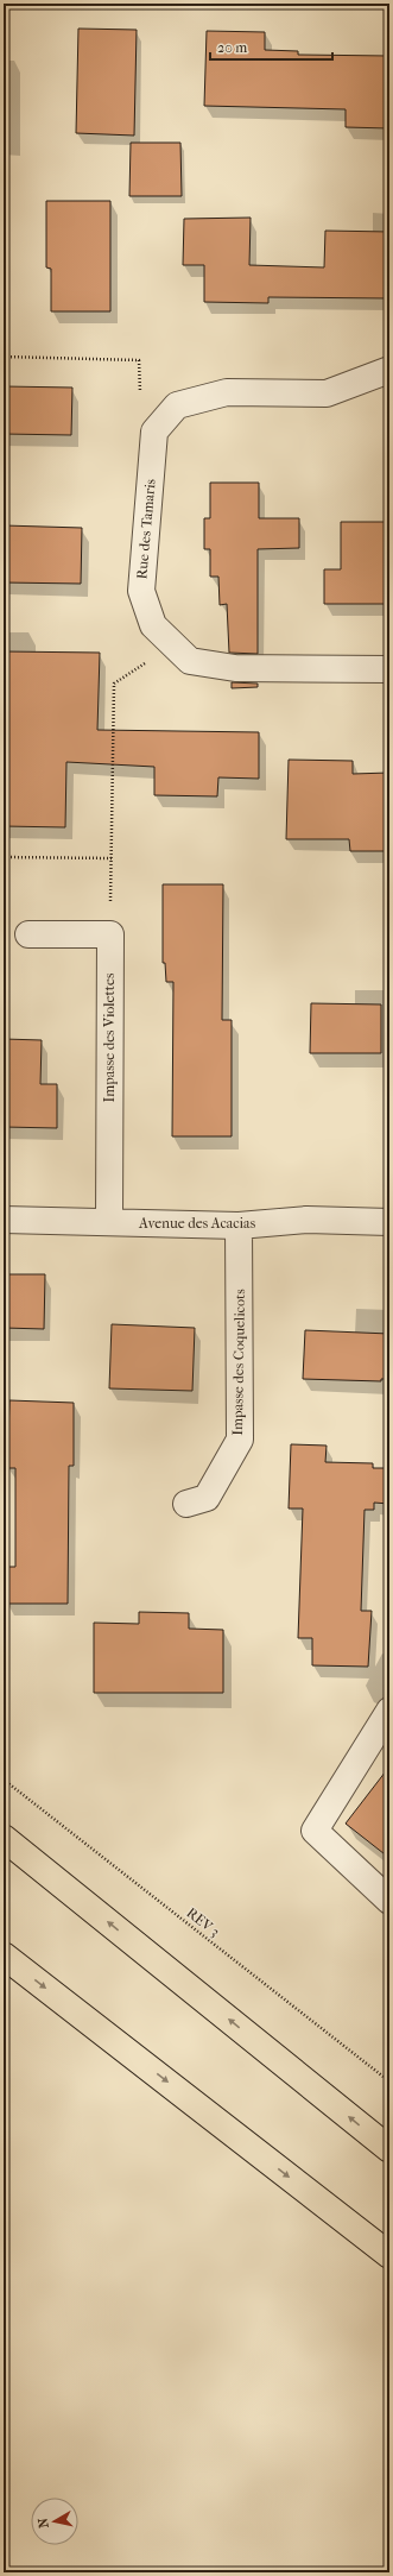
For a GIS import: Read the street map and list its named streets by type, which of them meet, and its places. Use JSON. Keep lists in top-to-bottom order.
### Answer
{
  "streets": {
    "street": [
      "Rue des Tamaris",
      "Impasse des Violettes",
      "Avenue des Acacias",
      "Impasse des Coquelicots"
    ],
    "path": ["REV 3"]
  },
  "crossings": [
    ["Impasse des Violettes", "Avenue des Acacias"],
    ["Avenue des Acacias", "Impasse des Coquelicots"]
  ],
  "scale_bar": "20 m",
  "north": "left"
}
